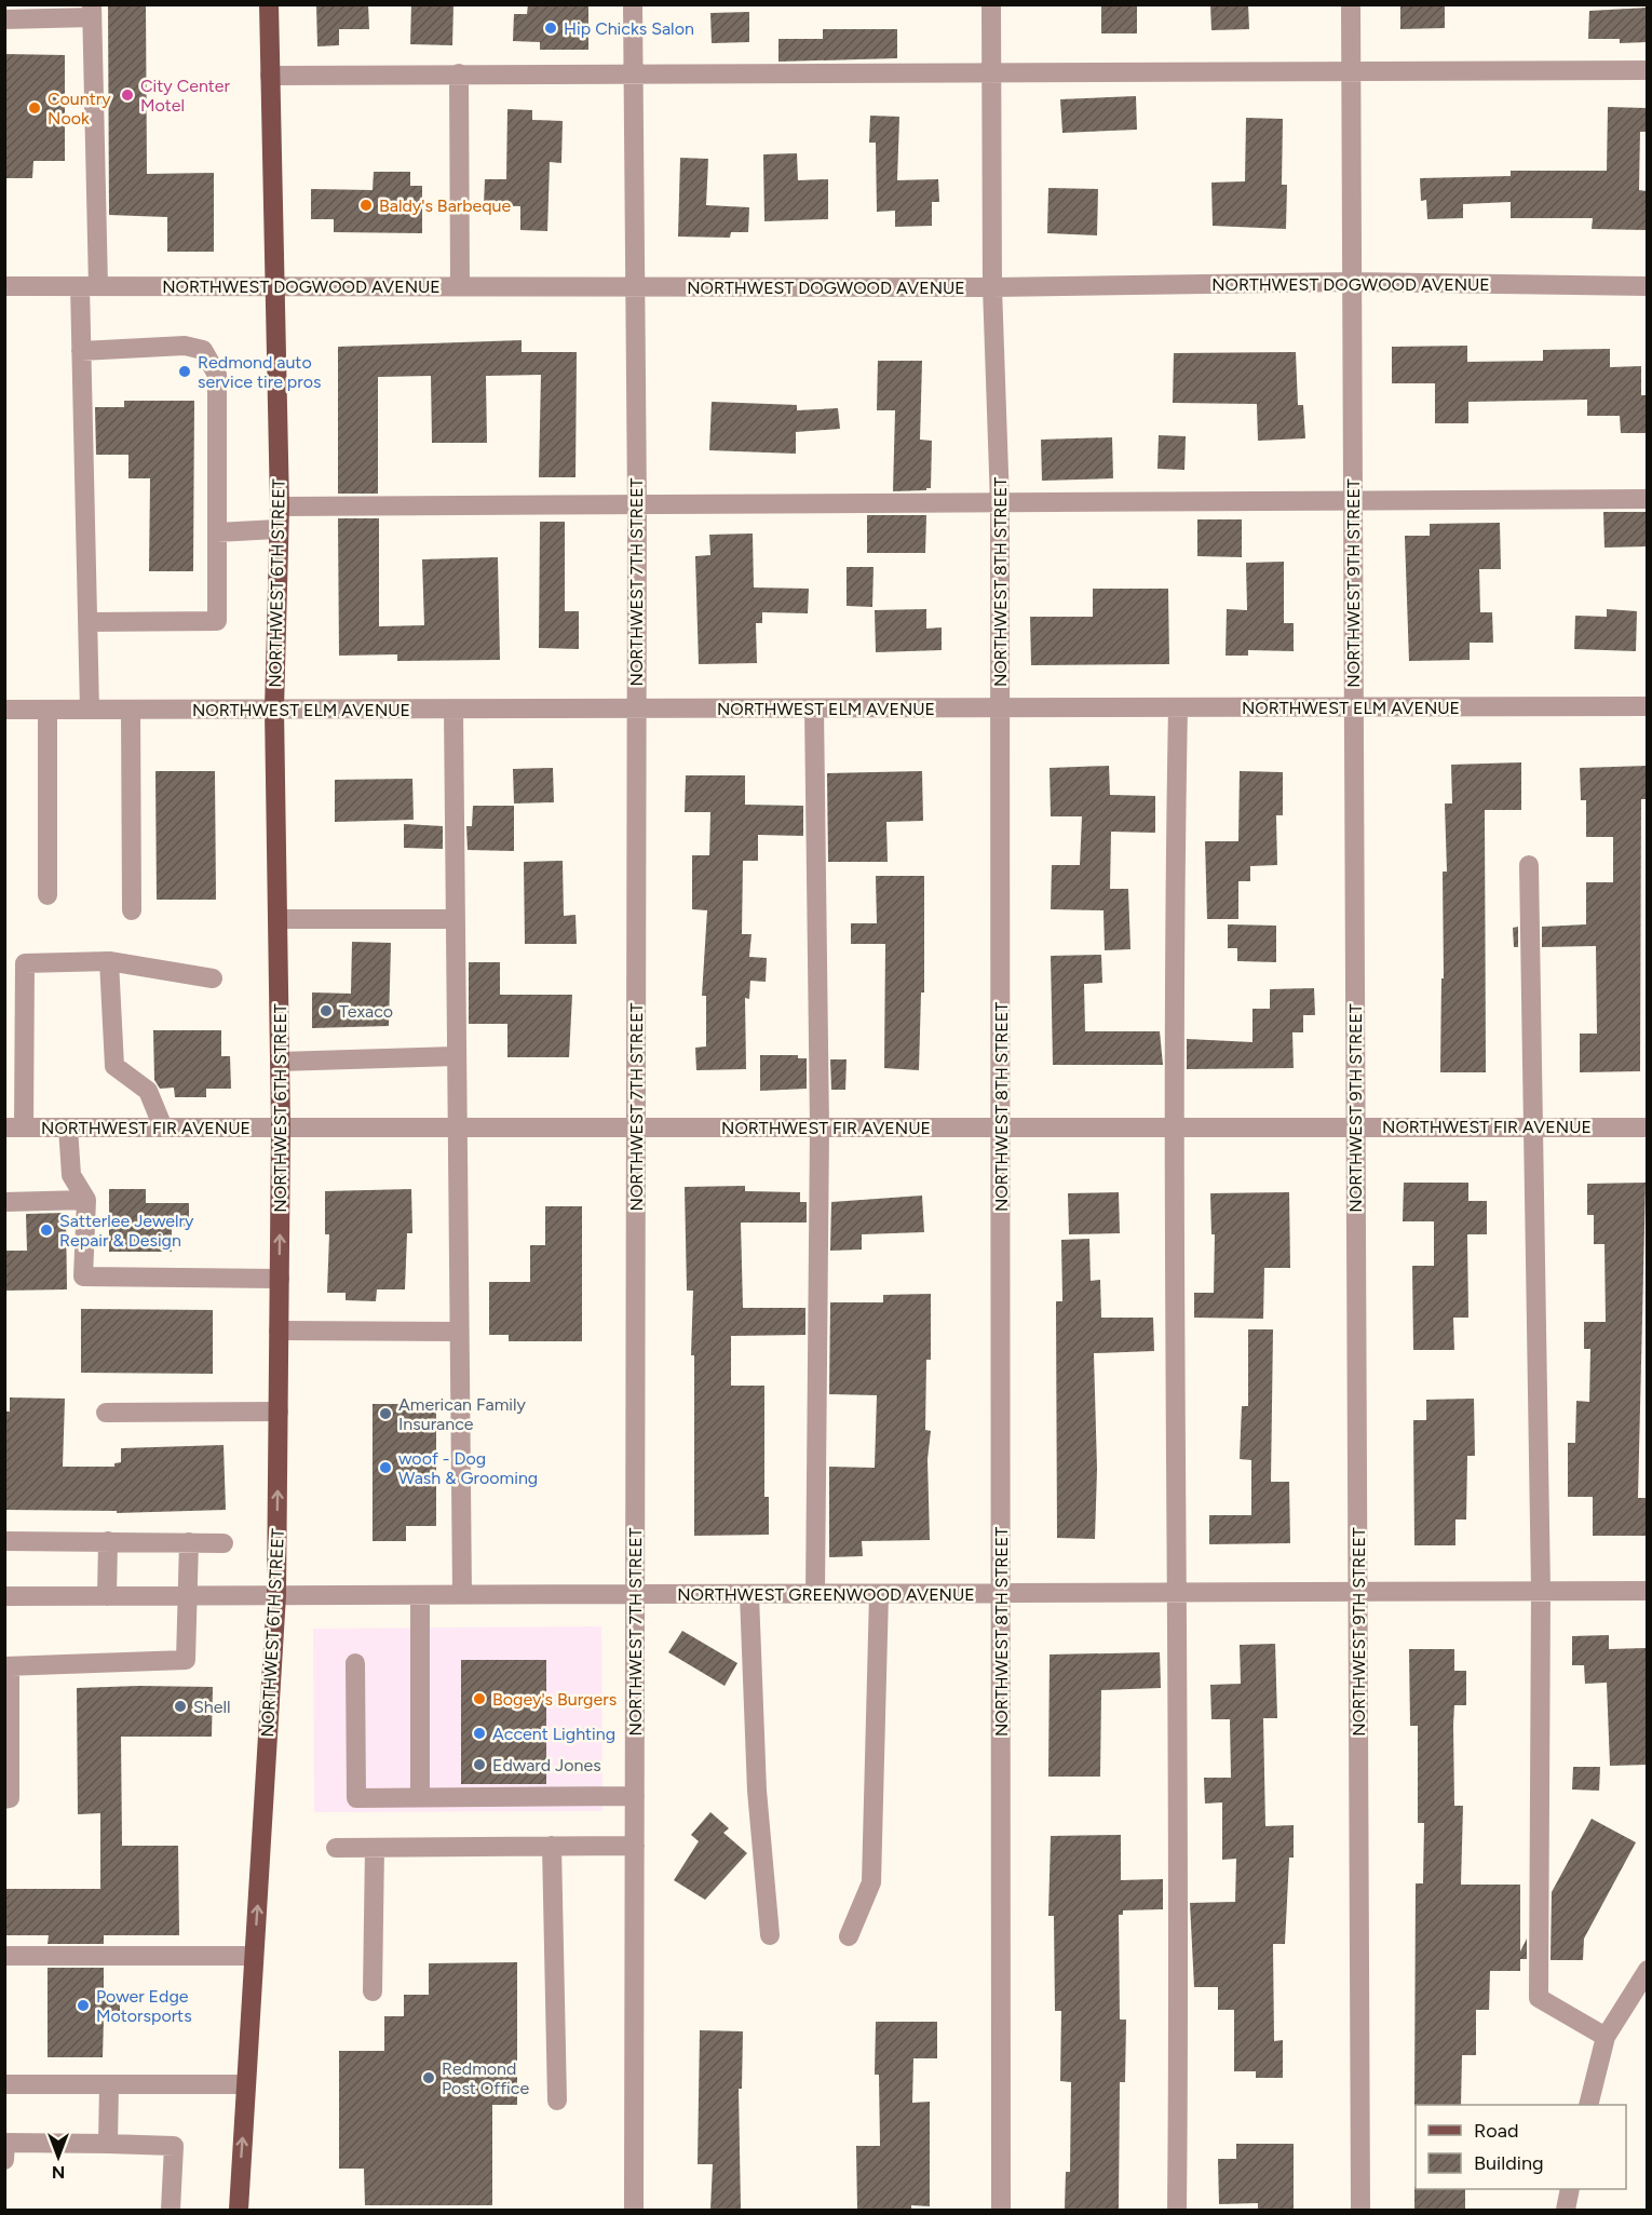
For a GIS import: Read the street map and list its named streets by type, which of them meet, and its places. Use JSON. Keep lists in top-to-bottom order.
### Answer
{
  "streets": {
    "main road": ["NORTHWEST 6TH STREET"],
    "street": [
      "NORTHWEST DOGWOOD AVENUE",
      "NORTHWEST 7TH STREET",
      "NORTHWEST 8TH STREET",
      "NORTHWEST 9TH STREET",
      "NORTHWEST ELM AVENUE",
      "NORTHWEST FIR AVENUE",
      "NORTHWEST GREENWOOD AVENUE"
    ]
  },
  "crossings": [
    ["NORTHWEST DOGWOOD AVENUE", "NORTHWEST 7TH STREET"],
    ["NORTHWEST DOGWOOD AVENUE", "NORTHWEST 8TH STREET"],
    ["NORTHWEST DOGWOOD AVENUE", "NORTHWEST 6TH STREET"],
    ["NORTHWEST DOGWOOD AVENUE", "NORTHWEST 9TH STREET"],
    ["NORTHWEST 7TH STREET", "NORTHWEST ELM AVENUE"],
    ["NORTHWEST 7TH STREET", "NORTHWEST FIR AVENUE"],
    ["NORTHWEST 7TH STREET", "NORTHWEST GREENWOOD AVENUE"],
    ["NORTHWEST 8TH STREET", "NORTHWEST ELM AVENUE"],
    ["NORTHWEST 8TH STREET", "NORTHWEST FIR AVENUE"],
    ["NORTHWEST 8TH STREET", "NORTHWEST GREENWOOD AVENUE"],
    ["NORTHWEST 6TH STREET", "NORTHWEST ELM AVENUE"],
    ["NORTHWEST 6TH STREET", "NORTHWEST FIR AVENUE"],
    ["NORTHWEST 6TH STREET", "NORTHWEST GREENWOOD AVENUE"],
    ["NORTHWEST 9TH STREET", "NORTHWEST ELM AVENUE"],
    ["NORTHWEST 9TH STREET", "NORTHWEST FIR AVENUE"],
    ["NORTHWEST 9TH STREET", "NORTHWEST GREENWOOD AVENUE"]
  ],
  "one_way": ["NORTHWEST 6TH STREET"],
  "places": [
    "Hip Chicks Salon",
    "City Center Motel",
    "Country Nook",
    "Baldy's Barbeque",
    "Redmond auto service tire pros",
    "Texaco",
    "Satterlee Jewelry Repair & Design",
    "American Family Insurance",
    "woof - Dog Wash & Grooming",
    "Bogey's Burgers",
    "Shell",
    "Accent Lighting",
    "Edward Jones",
    "Power Edge Motorsports",
    "Redmond Post Office"
  ],
  "legend": ["Road", "Building"],
  "north": "bottom"
}
